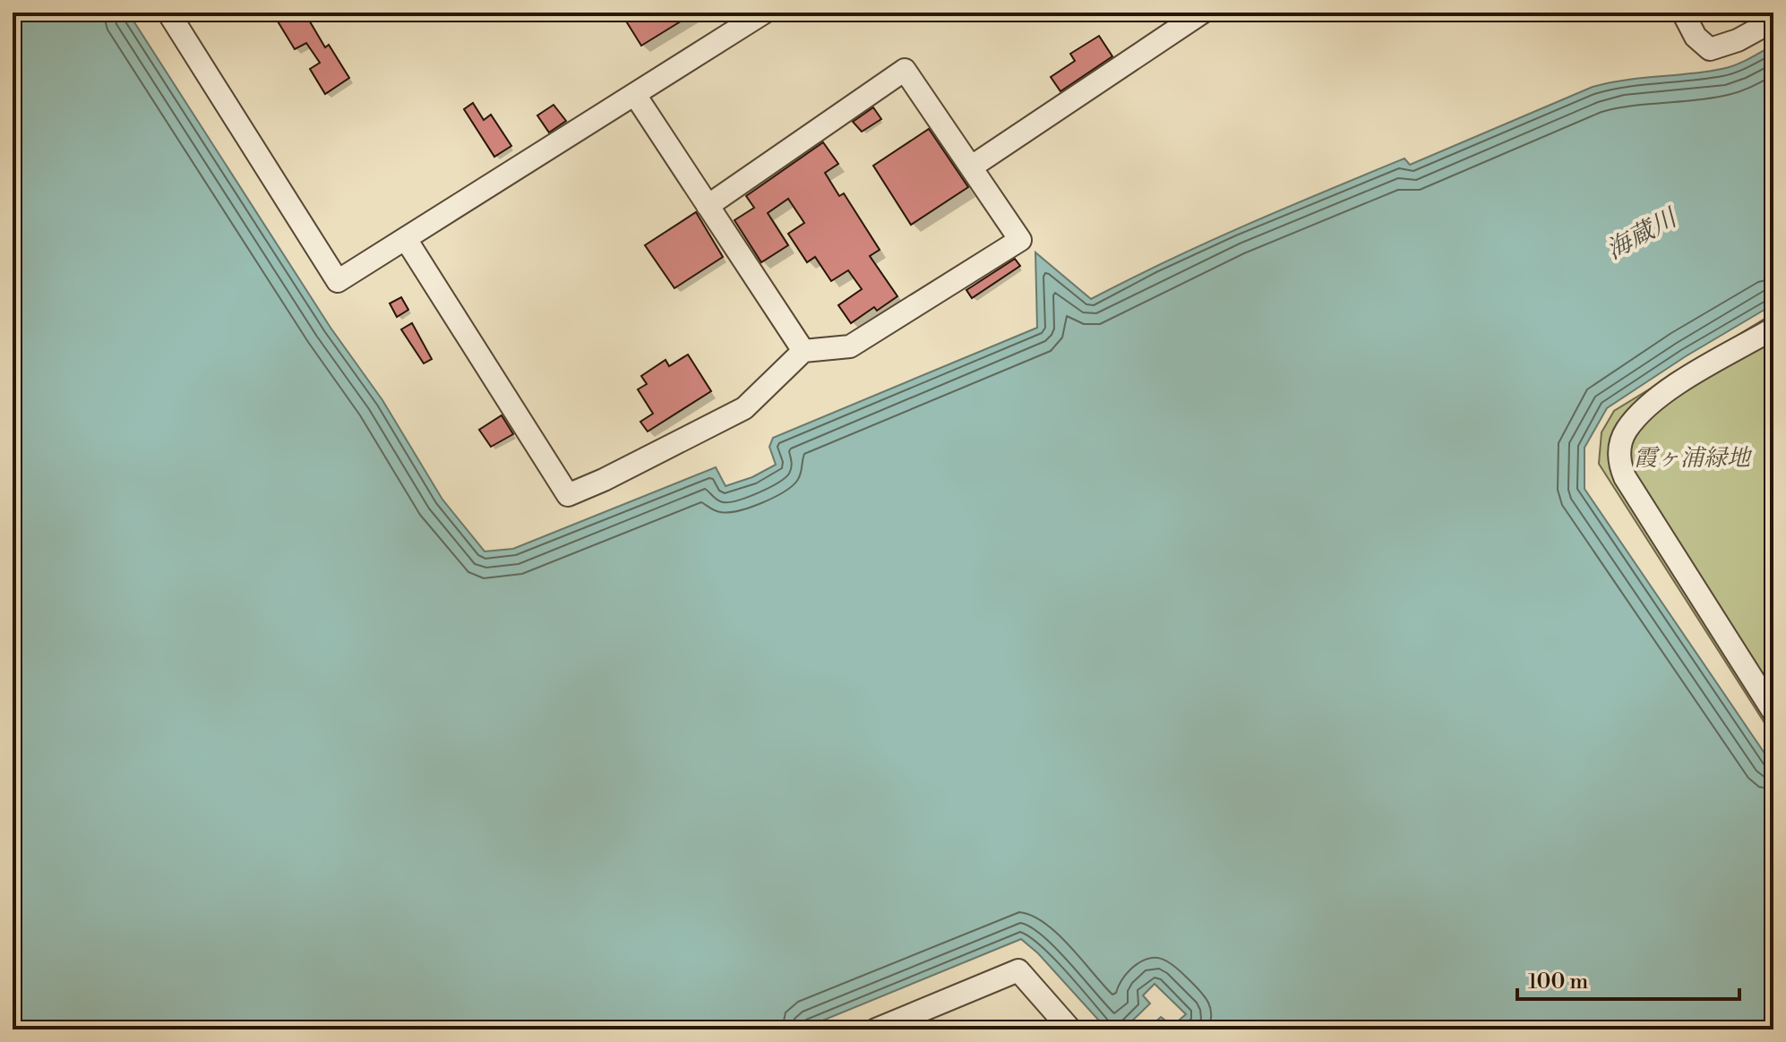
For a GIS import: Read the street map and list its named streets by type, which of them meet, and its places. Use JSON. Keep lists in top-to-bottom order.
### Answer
{
  "water": ["海蔵川"],
  "parks": ["霞ヶ浦緑地"],
  "scale_bar": "100 m"
}
